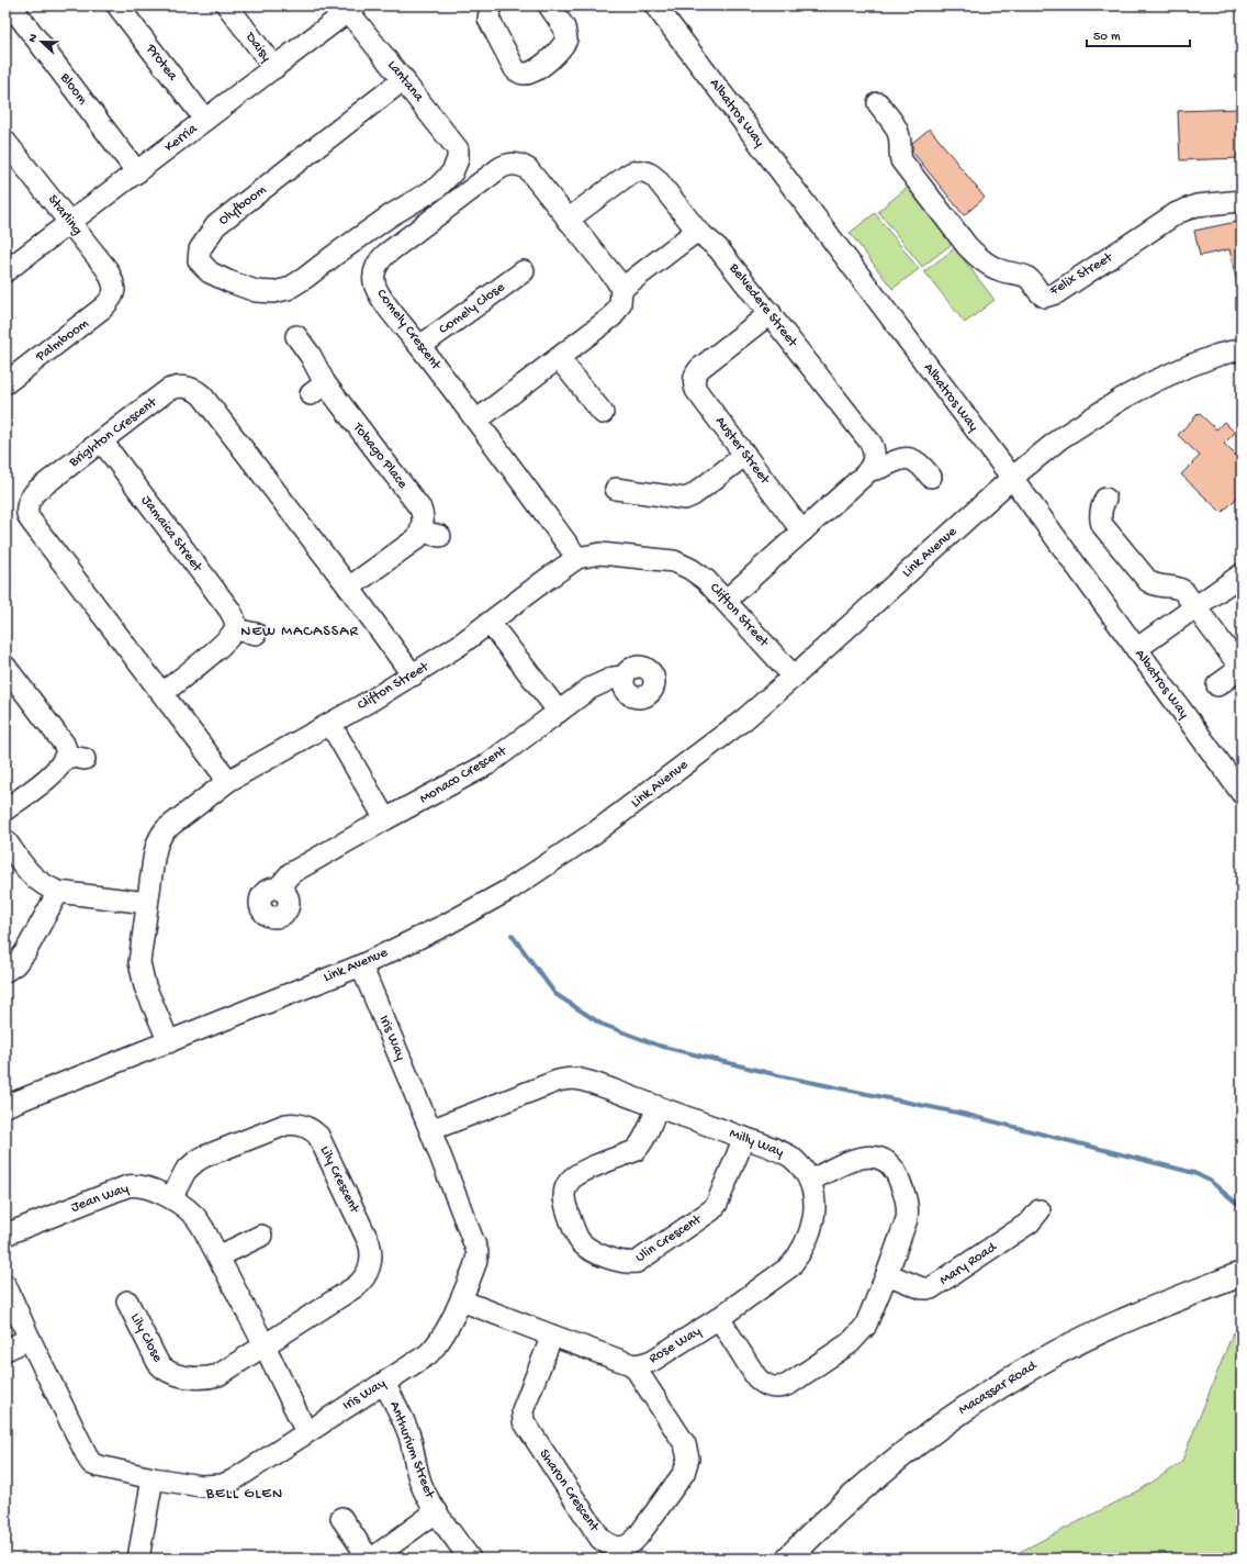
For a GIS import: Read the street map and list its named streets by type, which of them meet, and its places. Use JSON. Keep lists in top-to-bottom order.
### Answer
{
  "streets": {
    "main road": ["Macassar Road"],
    "street": [
      "Daisy",
      "Protea",
      "Lantana",
      "Bloom",
      "Albatros Way",
      "Kerria",
      "Olyfboom",
      "Starling",
      "Felix Street",
      "Belvedere Street",
      "Comely Close",
      "Comely Crescent",
      "Palmboom",
      "Brighton Crescent",
      "Auster Street",
      "Tobago Place",
      "Jamaica Street",
      "Link Avenue",
      "Clifton Street",
      "Monaco Crescent",
      "Iris Way",
      "Milly Way",
      "Lily Crescent",
      "Jean Way",
      "Ulin Crescent",
      "Mary Road",
      "Lily Close",
      "Rose Way",
      "Anthurium Street",
      "Sharon Crescent"
    ]
  },
  "crossings": [
    ["Daisy", "Kerria"],
    ["Protea", "Kerria"],
    ["Lantana", "Kerria"],
    ["Lantana", "Olyfboom"],
    ["Bloom", "Kerria"],
    ["Albatros Way", "Link Avenue"],
    ["Kerria", "Starling"],
    ["Starling", "Palmboom"],
    ["Belvedere Street", "Comely Crescent"],
    ["Belvedere Street", "Auster Street"],
    ["Comely Close", "Comely Crescent"],
    ["Comely Crescent", "Clifton Street"],
    ["Brighton Crescent", "Tobago Place"],
    ["Brighton Crescent", "Jamaica Street"],
    ["Brighton Crescent", "Clifton Street"],
    ["Link Avenue", "Clifton Street"],
    ["Link Avenue", "Iris Way"],
    ["Iris Way", "Milly Way"],
    ["Iris Way", "Jean Way"],
    ["Iris Way", "Rose Way"],
    ["Iris Way", "Anthurium Street"],
    ["Milly Way", "Ulin Crescent"],
    ["Milly Way", "Rose Way"],
    ["Lily Crescent", "Jean Way"],
    ["Lily Crescent", "Lily Close"],
    ["Jean Way", "Lily Close"],
    ["Rose Way", "Sharon Crescent"]
  ],
  "districts": ["NEW MACASSAR", "BELL GLEN"],
  "scale_bar": "50 m",
  "north": "left"
}
